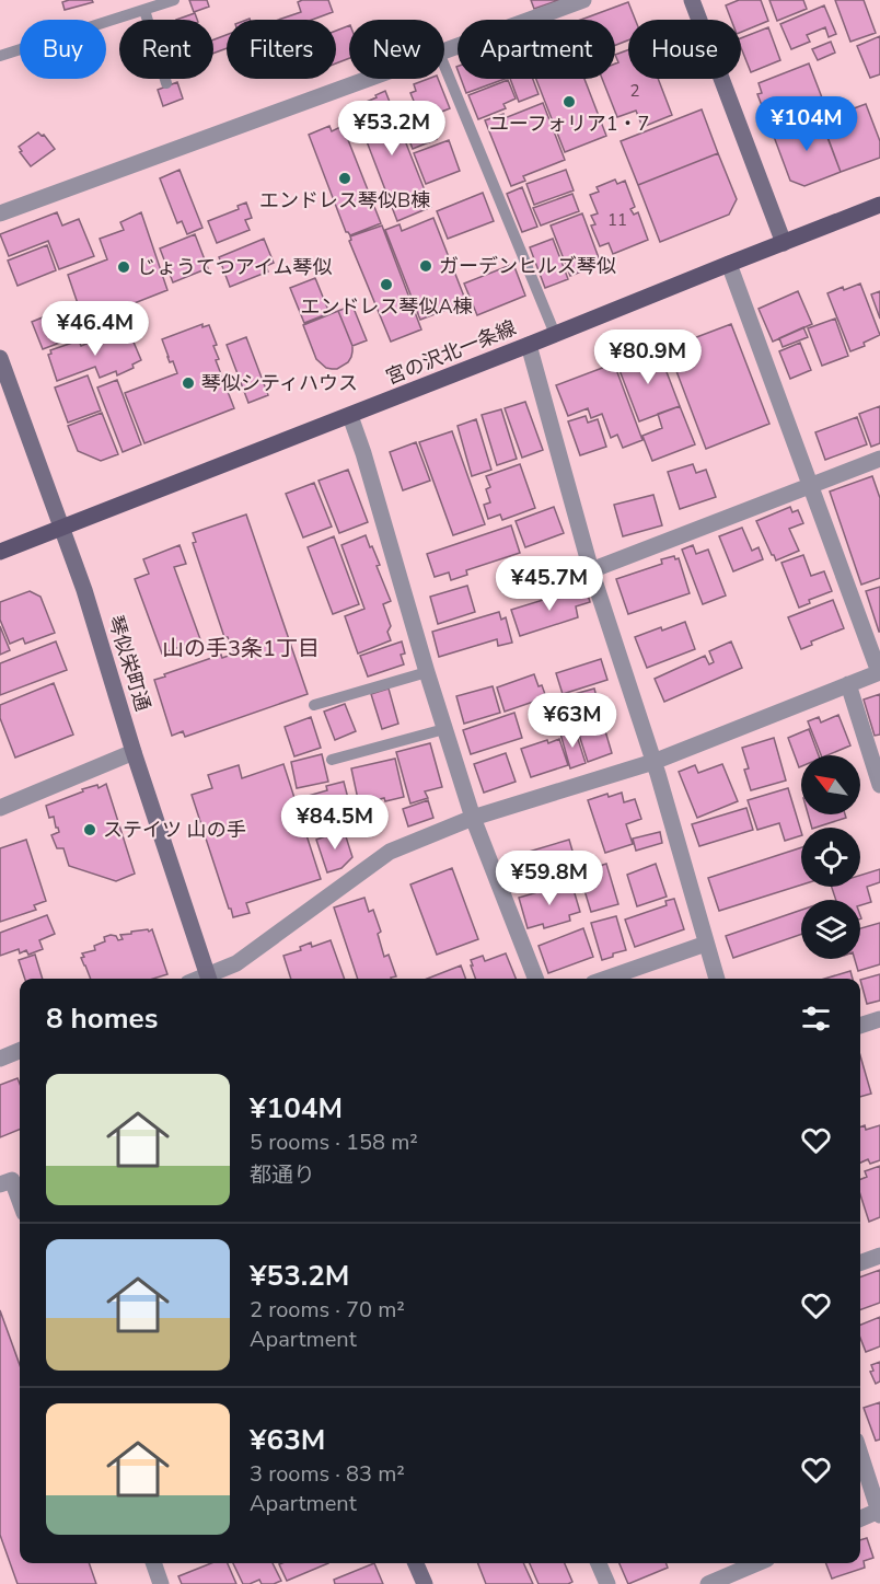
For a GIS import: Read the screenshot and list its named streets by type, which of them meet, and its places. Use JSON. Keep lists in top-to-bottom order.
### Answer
{
  "streets": {
    "main road": ["宮の沢北一条線"],
    "street": ["琴似栄町通"]
  },
  "crossings": [
    ["宮の沢北一条線", "琴似栄町通"]
  ],
  "districts": ["山の手3条1丁目"],
  "places": [
    "ユーフォリア1・7",
    "エンドレス琴似B棟",
    "ガーデンヒルズ琴似",
    "じょうてつアイム琴似",
    "エンドレス琴似A棟",
    "琴似シティハウス",
    "ステイツ 山の手"
  ],
  "house_numbers": ["2", "11"],
  "north": "top left",
  "page": {
    "chip": [
      "Buy",
      "Rent",
      "Filters",
      "New",
      "Apartment",
      "House"
    ],
    "price": [
      "¥104M",
      "¥53.2M",
      "¥46.4M",
      "¥80.9M",
      "¥45.7M",
      "¥63M",
      "¥84.5M",
      "¥59.8M"
    ],
    "heading": "8 homes",
    "list": [
      {
        "name": "¥104M",
        "note": "5 rooms · 158 m² · 都通り"
      },
      {
        "name": "¥53.2M",
        "note": "2 rooms · 70 m² · Apartment"
      },
      {
        "name": "¥63M",
        "note": "3 rooms · 83 m² · Apartment"
      }
    ]
  }
}
